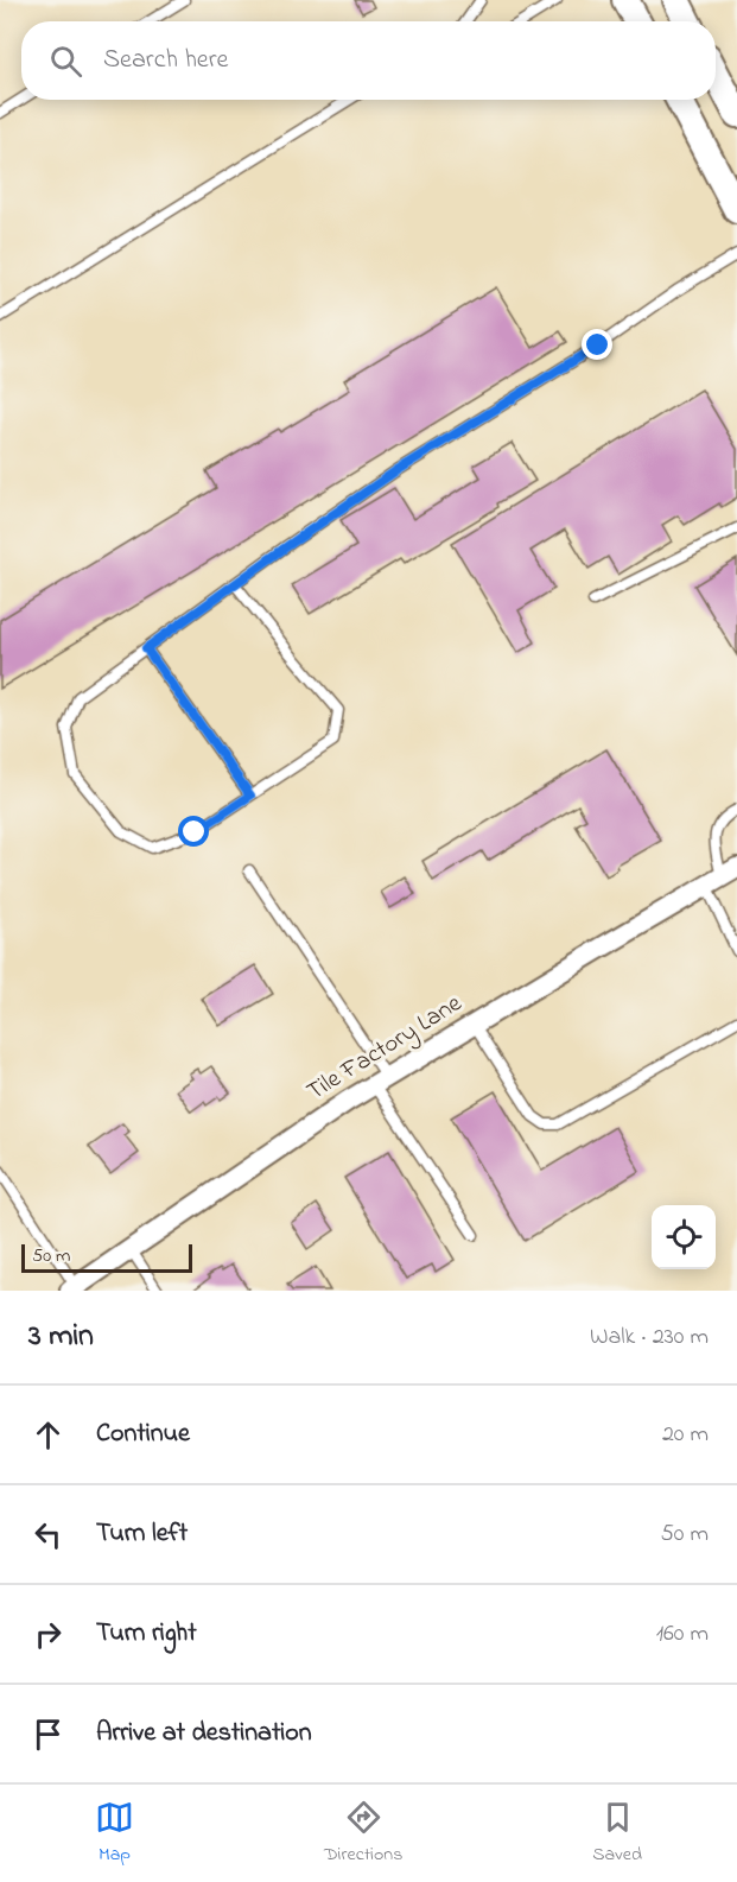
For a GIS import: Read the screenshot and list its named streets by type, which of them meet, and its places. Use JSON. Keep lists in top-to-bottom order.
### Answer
{
  "streets": {
    "street": ["Tile Factory Lane"]
  },
  "scale_bar": "50 m",
  "page": {
    "search": "Search here",
    "scale": "50 m",
    "heading": ["3 min", "Walk · 230 m"],
    "list": [
      ["Continue", "20 m"],
      ["Turn left", "50 m"],
      ["Turn right", "160 m"],
      "Arrive at destination"
    ],
    "nav": ["Map", "Directions", "Saved"]
  }
}
